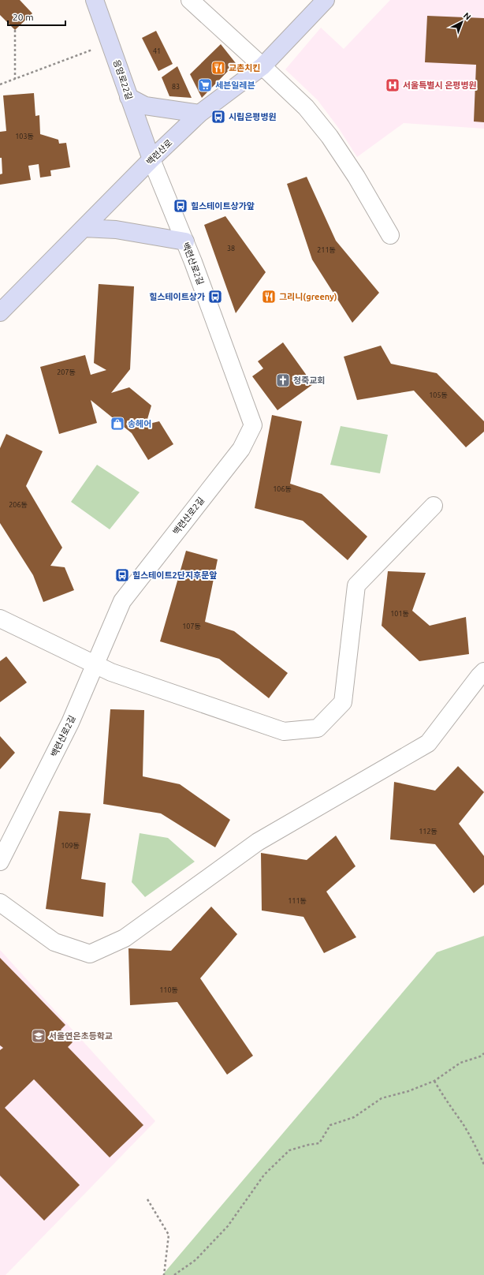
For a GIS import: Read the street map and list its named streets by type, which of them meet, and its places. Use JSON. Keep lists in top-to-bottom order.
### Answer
{
  "streets": {
    "main road": ["응암로22길", "백련산로"],
    "street": ["백련산로2길"]
  },
  "crossings": [
    ["응암로22길", "백련산로"],
    ["응암로22길", "백련산로2길"],
    ["백련산로", "백련산로2길"]
  ],
  "places": {
    "restaurant": ["교촌치킨", "그리니(greeny)"],
    "supermarket": ["세븐일레븐"],
    "hospital": ["서울특별시 은평병원"],
    "bus stop": [
      "시립은평병원",
      "힐스테이트상가앞",
      "힐스테이트상가",
      "힐스테이트2단지후문앞"
    ],
    "church": ["청죽교회"],
    "shop": ["송헤어"],
    "school or university": ["서울연은초등학교"]
  },
  "house_numbers": [
    "41",
    "83",
    "103동",
    "38",
    "211동",
    "207동",
    "105동",
    "106동",
    "206동",
    "101동",
    "107동",
    "112동",
    "109동",
    "111동",
    "110동"
  ],
  "scale_bar": "20 m",
  "north": "top right"
}
